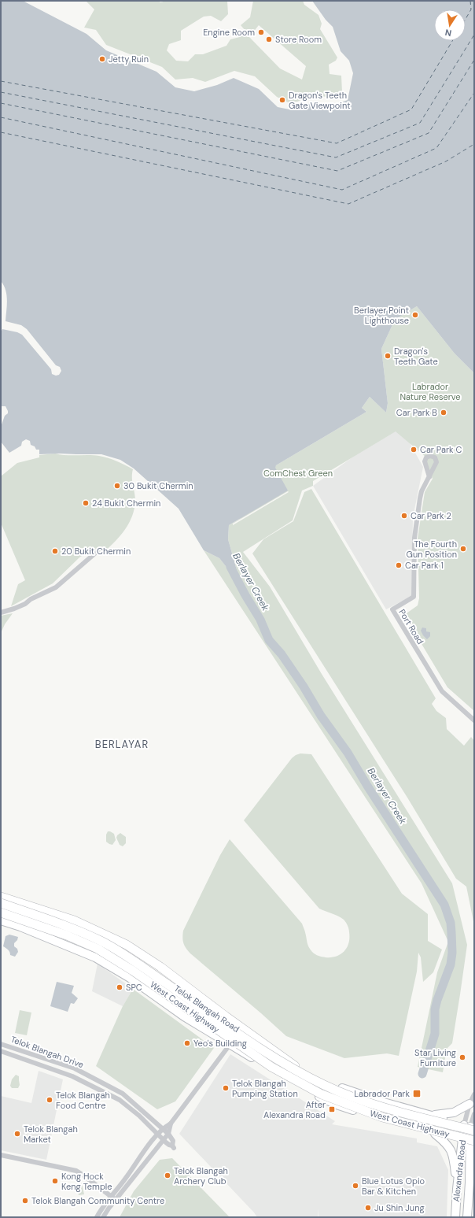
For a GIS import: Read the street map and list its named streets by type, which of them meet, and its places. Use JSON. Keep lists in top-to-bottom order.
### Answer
{
  "streets": {
    "highway": ["West Coast Highway"],
    "main road": ["Telok Blangah Road", "Alexandra Road"],
    "street": ["Port Road", "Telok Blangah Drive"]
  },
  "crossings": [
    ["West Coast Highway", "Telok Blangah Road"],
    ["West Coast Highway", "Alexandra Road"],
    ["Telok Blangah Road", "Alexandra Road"]
  ],
  "districts": ["BERLAYAR"],
  "water": ["Berlayer Creek"],
  "parks": ["Labrador Nature Reserve", "ComChest Green"],
  "places": {
    "other": [
      "Engine Room",
      "Store Room",
      "Jetty Ruin",
      "Dragon's Teeth Gate Viewpoint",
      "Berlayer Point Lighthouse",
      "Dragon's Teeth Gate",
      "Car Park B",
      "Car Park C",
      "30 Bukit Chermin",
      "24 Bukit Chermin",
      "Car Park 2",
      "The Fourth Gun Position",
      "20 Bukit Chermin",
      "Car Park 1",
      "SPC",
      "Yeo's Building",
      "Star Living Furniture",
      "Telok Blangah Pumping Station",
      "Telok Blangah Food Centre",
      "Telok Blangah Market",
      "Telok Blangah Archery Club",
      "Kong Hock Keng Temple",
      "Blue Lotus Opio Bar & Kitchen",
      "Telok Blangah Community Centre",
      "Ju Shin Jung"
    ],
    "transit": ["Labrador Park", "After Alexandra Road"]
  },
  "north": "bottom"
}
